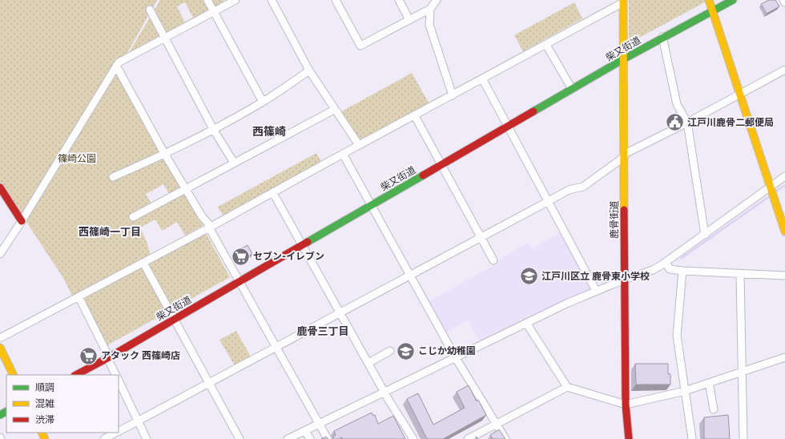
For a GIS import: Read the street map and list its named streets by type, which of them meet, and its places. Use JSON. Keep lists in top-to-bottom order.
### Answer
{
  "streets": {
    "main road": ["柴又街道", "鹿骨街道"]
  },
  "crossings": [
    ["柴又街道", "鹿骨街道"]
  ],
  "districts": ["西篠崎", "西篠崎一丁目", "鹿骨三丁目"],
  "parks": ["篠崎公園"],
  "places": {
    "public building": ["江戸川鹿骨二郵便局"],
    "supermarket": ["セブン-イレブン", "アタック 西篠崎店"],
    "school or university": ["江戸川区立 鹿骨東小学校", "こじか幼稚園"]
  },
  "legend": ["順調", "混雑", "渋滞"]
}
